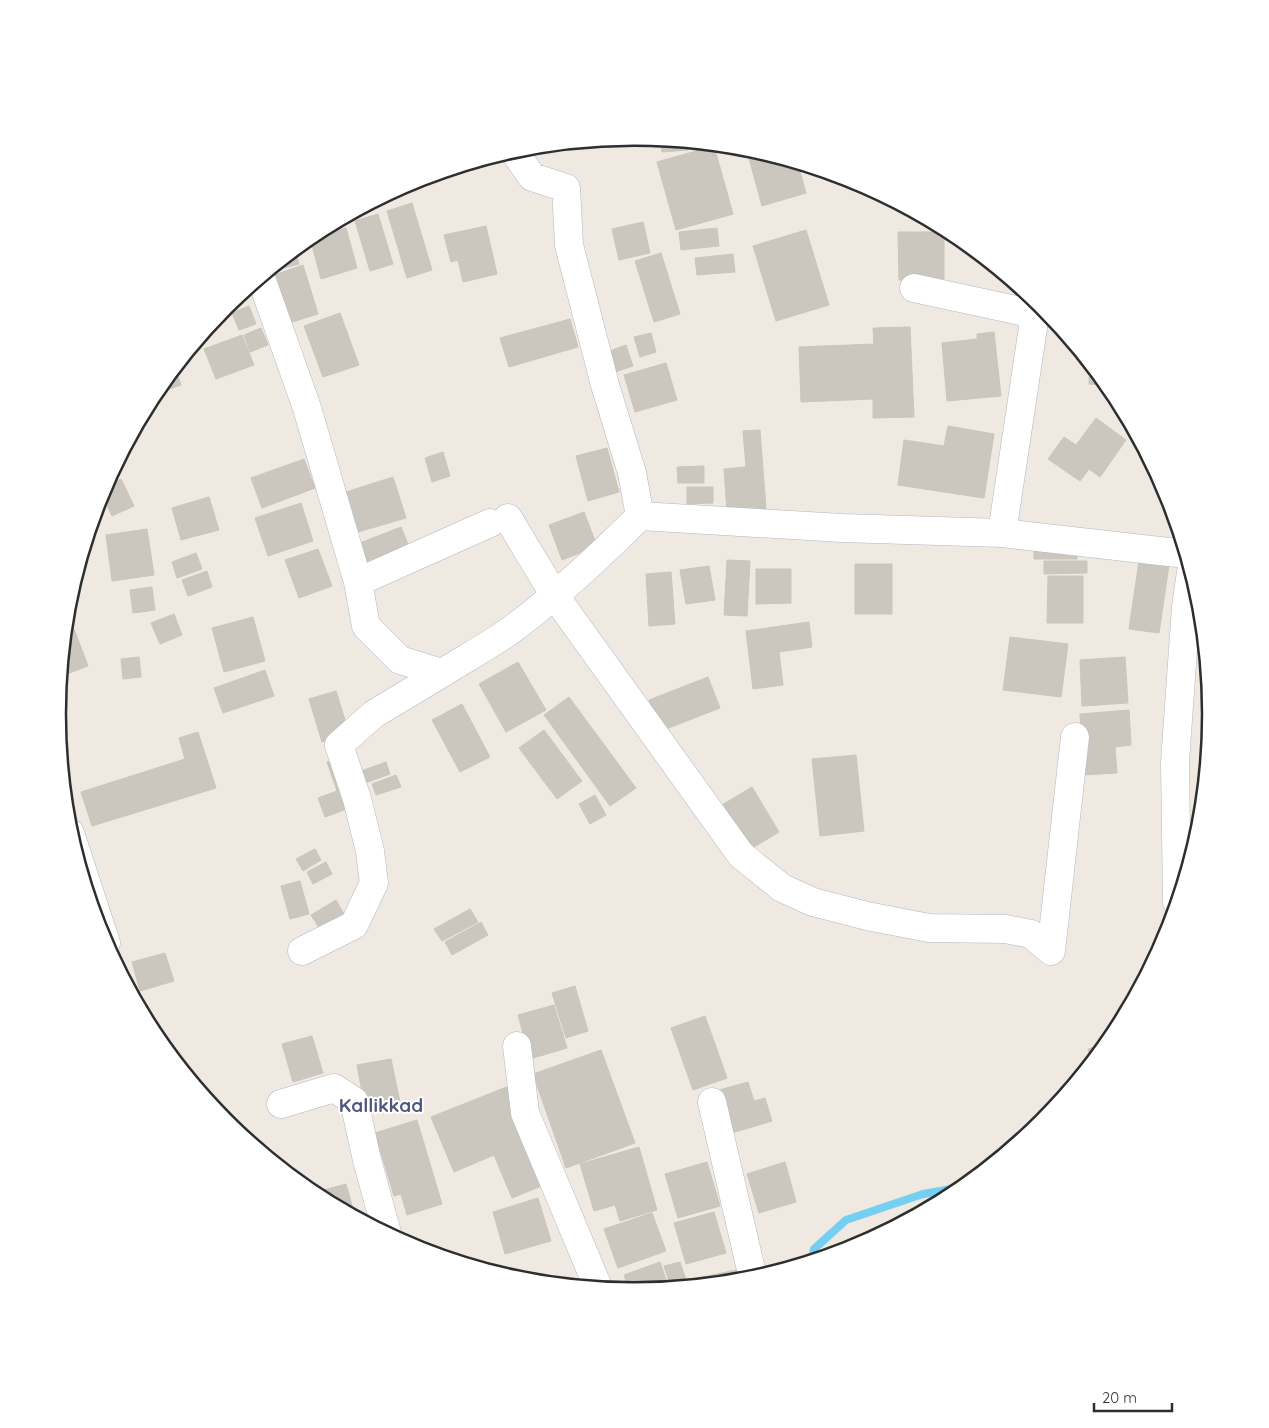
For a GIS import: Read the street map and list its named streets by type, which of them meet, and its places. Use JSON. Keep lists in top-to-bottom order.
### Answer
{
  "districts": ["Kallikkad"],
  "scale_bar": "20 m"
}
